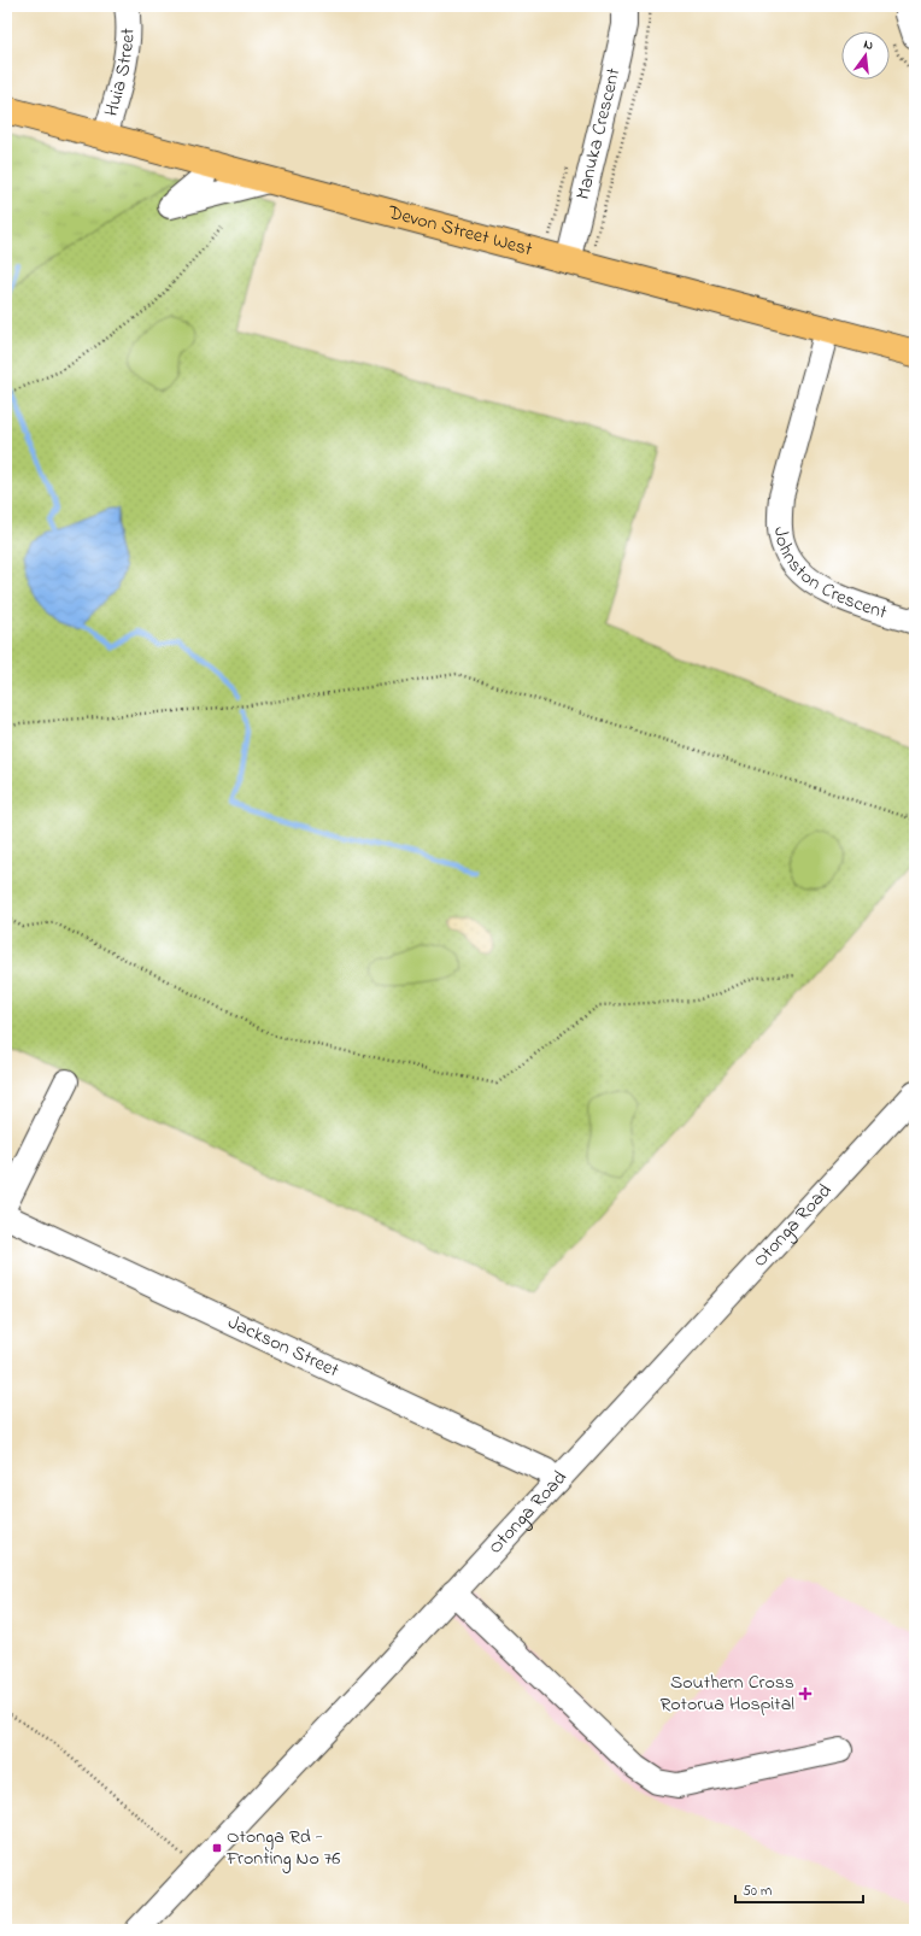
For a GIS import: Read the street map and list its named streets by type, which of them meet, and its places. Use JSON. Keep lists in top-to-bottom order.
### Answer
{
  "streets": {
    "main road": ["Devon Street West"],
    "street": [
      "Huia Street",
      "Manuka Crescent",
      "Johnston Crescent",
      "Otonga Road",
      "Jackson Street"
    ]
  },
  "crossings": [
    ["Huia Street", "Devon Street West"],
    ["Manuka Crescent", "Devon Street West"],
    ["Devon Street West", "Johnston Crescent"],
    ["Otonga Road", "Jackson Street"]
  ],
  "places": {
    "health": ["Southern Cross Rotorua Hospital"],
    "transit": ["Otonga Rd - Fronting No 76"]
  },
  "scale_bar": "50 m",
  "north": "top"
}
